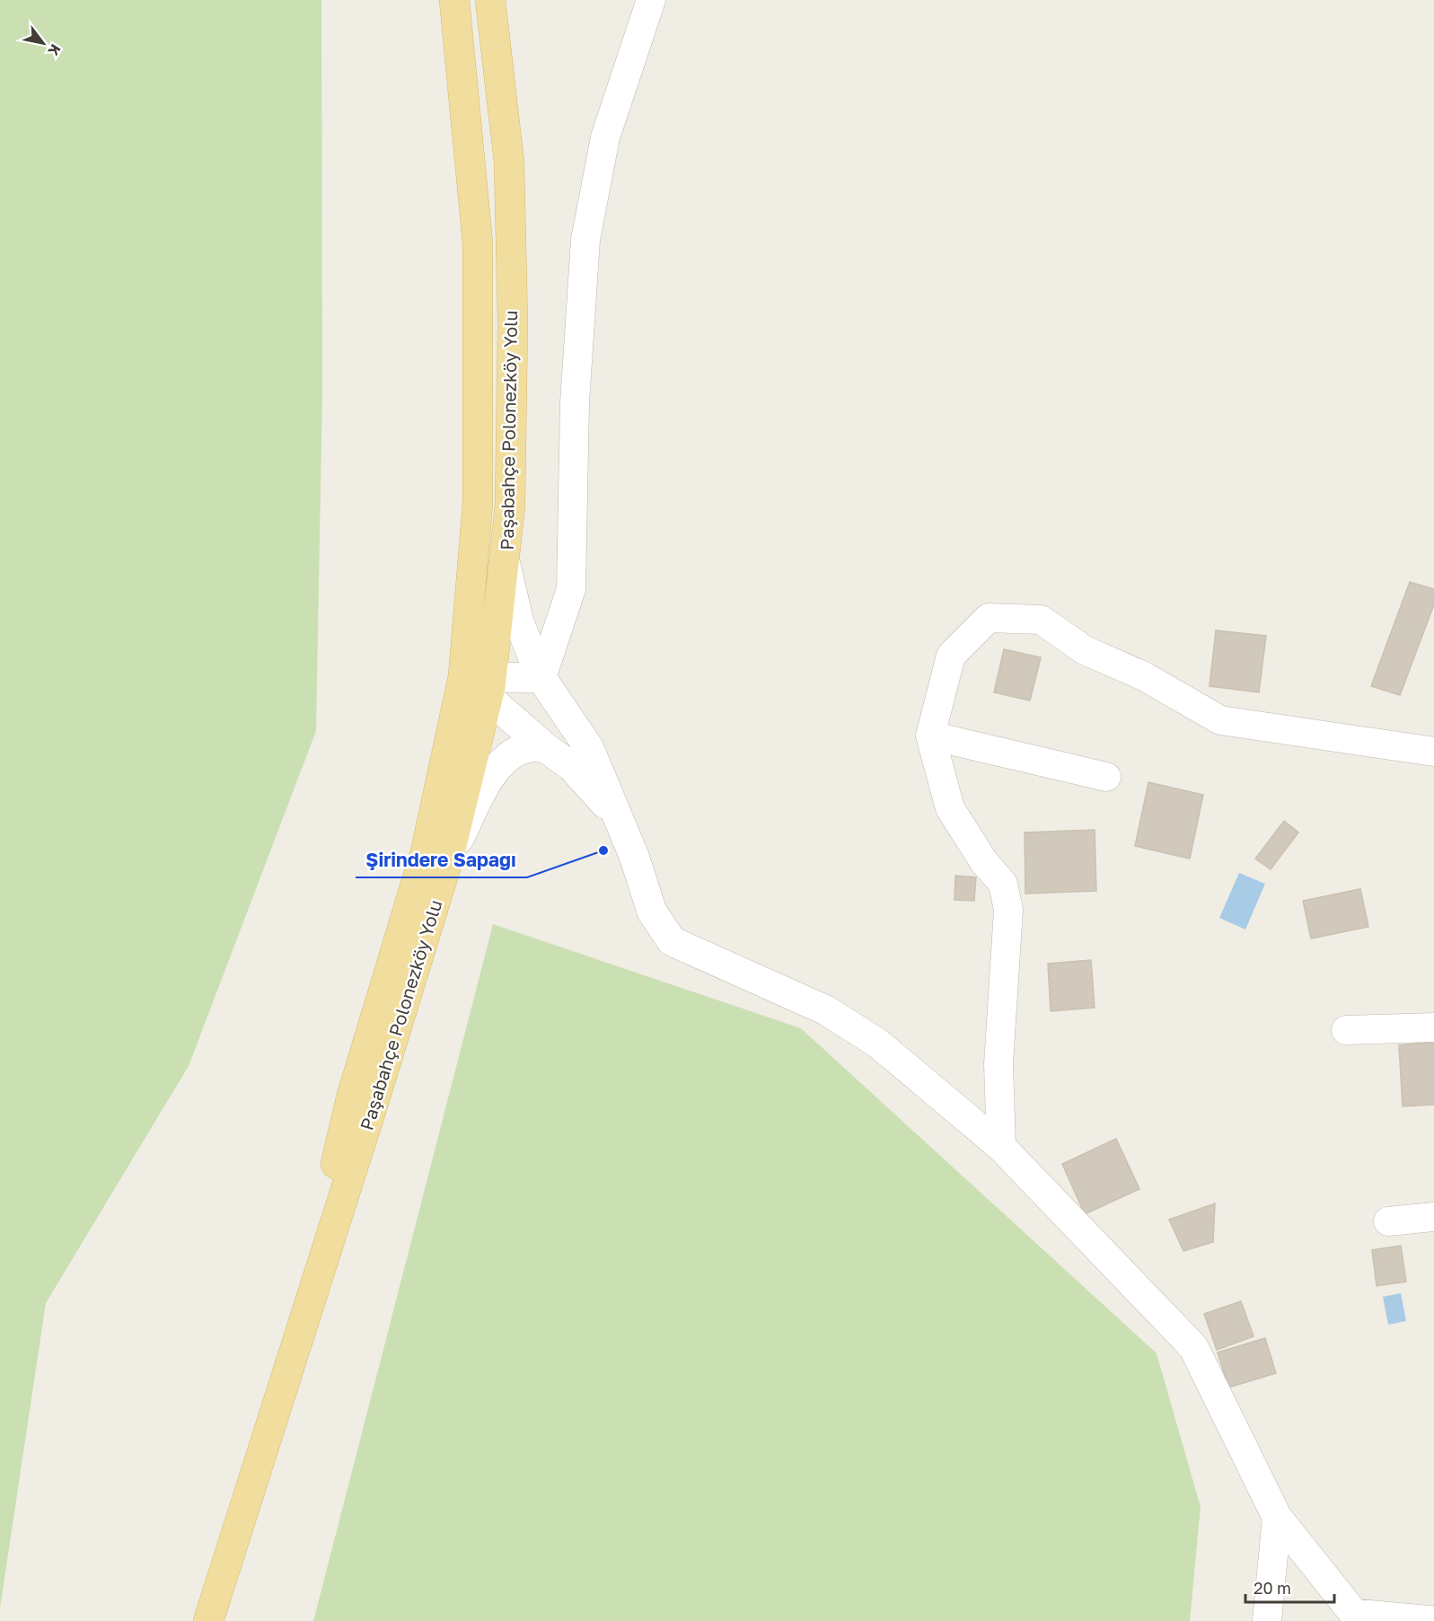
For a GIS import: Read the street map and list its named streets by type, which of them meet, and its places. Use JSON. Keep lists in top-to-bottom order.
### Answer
{
  "streets": {
    "main road": ["Paşabahçe Polonezköy Yolu"]
  },
  "places": ["Şirindere Sapağı"],
  "scale_bar": "20 m",
  "north": "bottom right"
}
